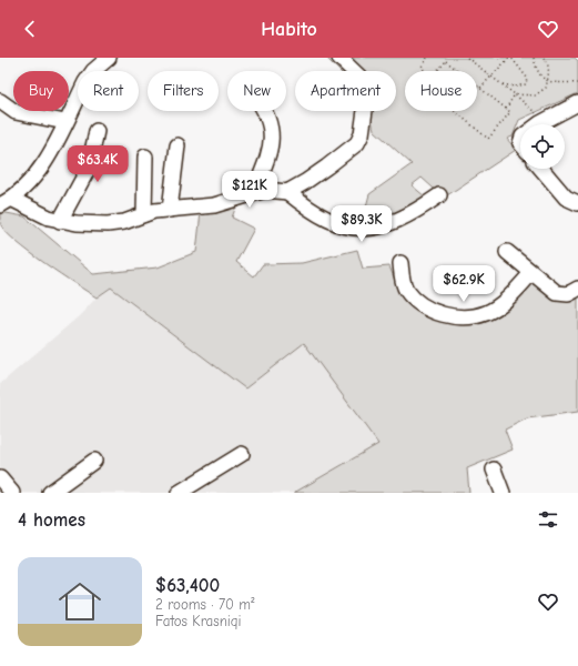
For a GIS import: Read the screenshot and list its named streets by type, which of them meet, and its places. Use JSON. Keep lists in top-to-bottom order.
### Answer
{
  "page": {
    "header": "Habito",
    "chip": [
      "Buy",
      "Rent",
      "Filters",
      "New",
      "Apartment",
      "House"
    ],
    "price": [
      "$63.4K",
      "$121K",
      "$89.3K",
      "$62.9K"
    ],
    "heading": "4 homes",
    "list": [
      {
        "name": "$63,400",
        "note": "2 rooms · 70 m² · Fatos Krasniqi"
      }
    ]
  }
}
